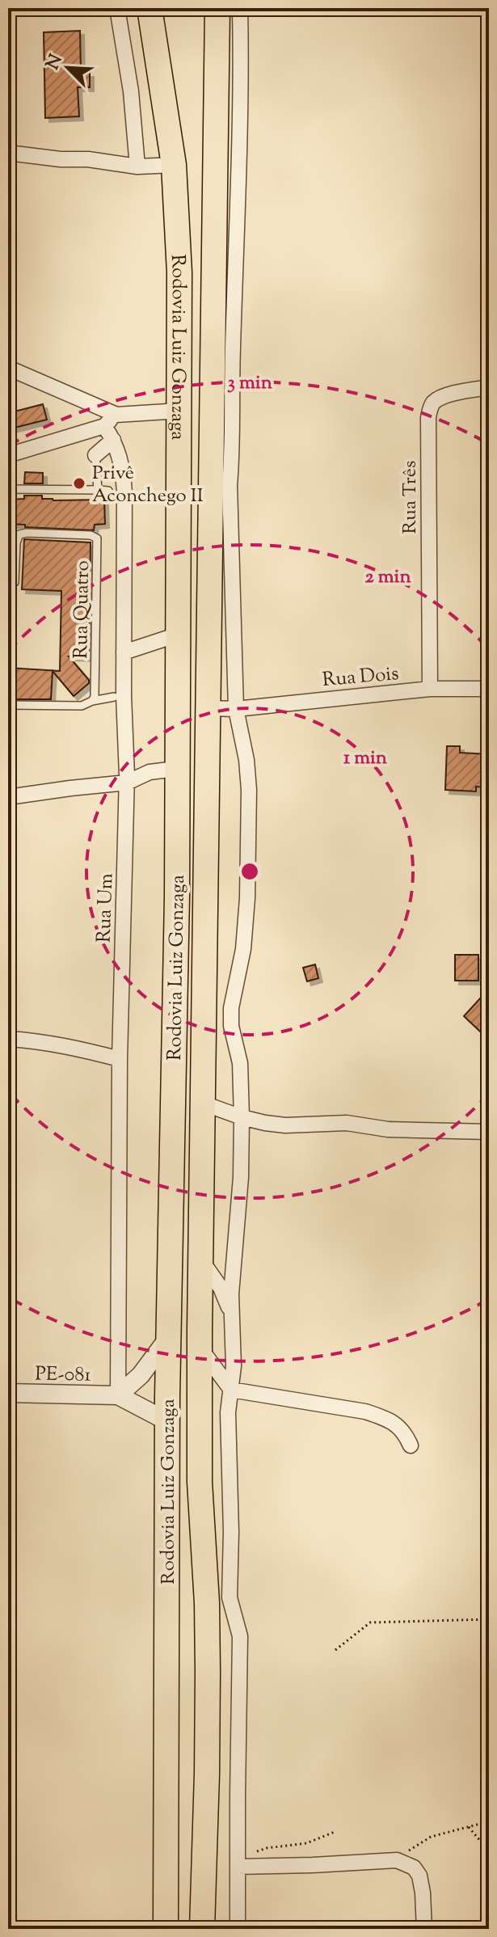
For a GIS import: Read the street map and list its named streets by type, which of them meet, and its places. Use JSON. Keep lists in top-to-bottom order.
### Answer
{
  "streets": {
    "highway": ["Rodovia Luiz Gonzaga"],
    "street": [
      "Rua Três",
      "Rua Dois",
      "Rua Um",
      "PE-081"
    ],
    "lane": ["Rua Quatro"]
  },
  "crossings": [
    ["Rodovia Luiz Gonzaga", "Rua Dois"],
    ["Rua Três", "Rua Dois"],
    ["Rua Um", "PE-081"]
  ],
  "places": ["Privê Aconchego II"],
  "north": "top left",
  "rings": ["3 min", "2 min", "1 min"]
}
